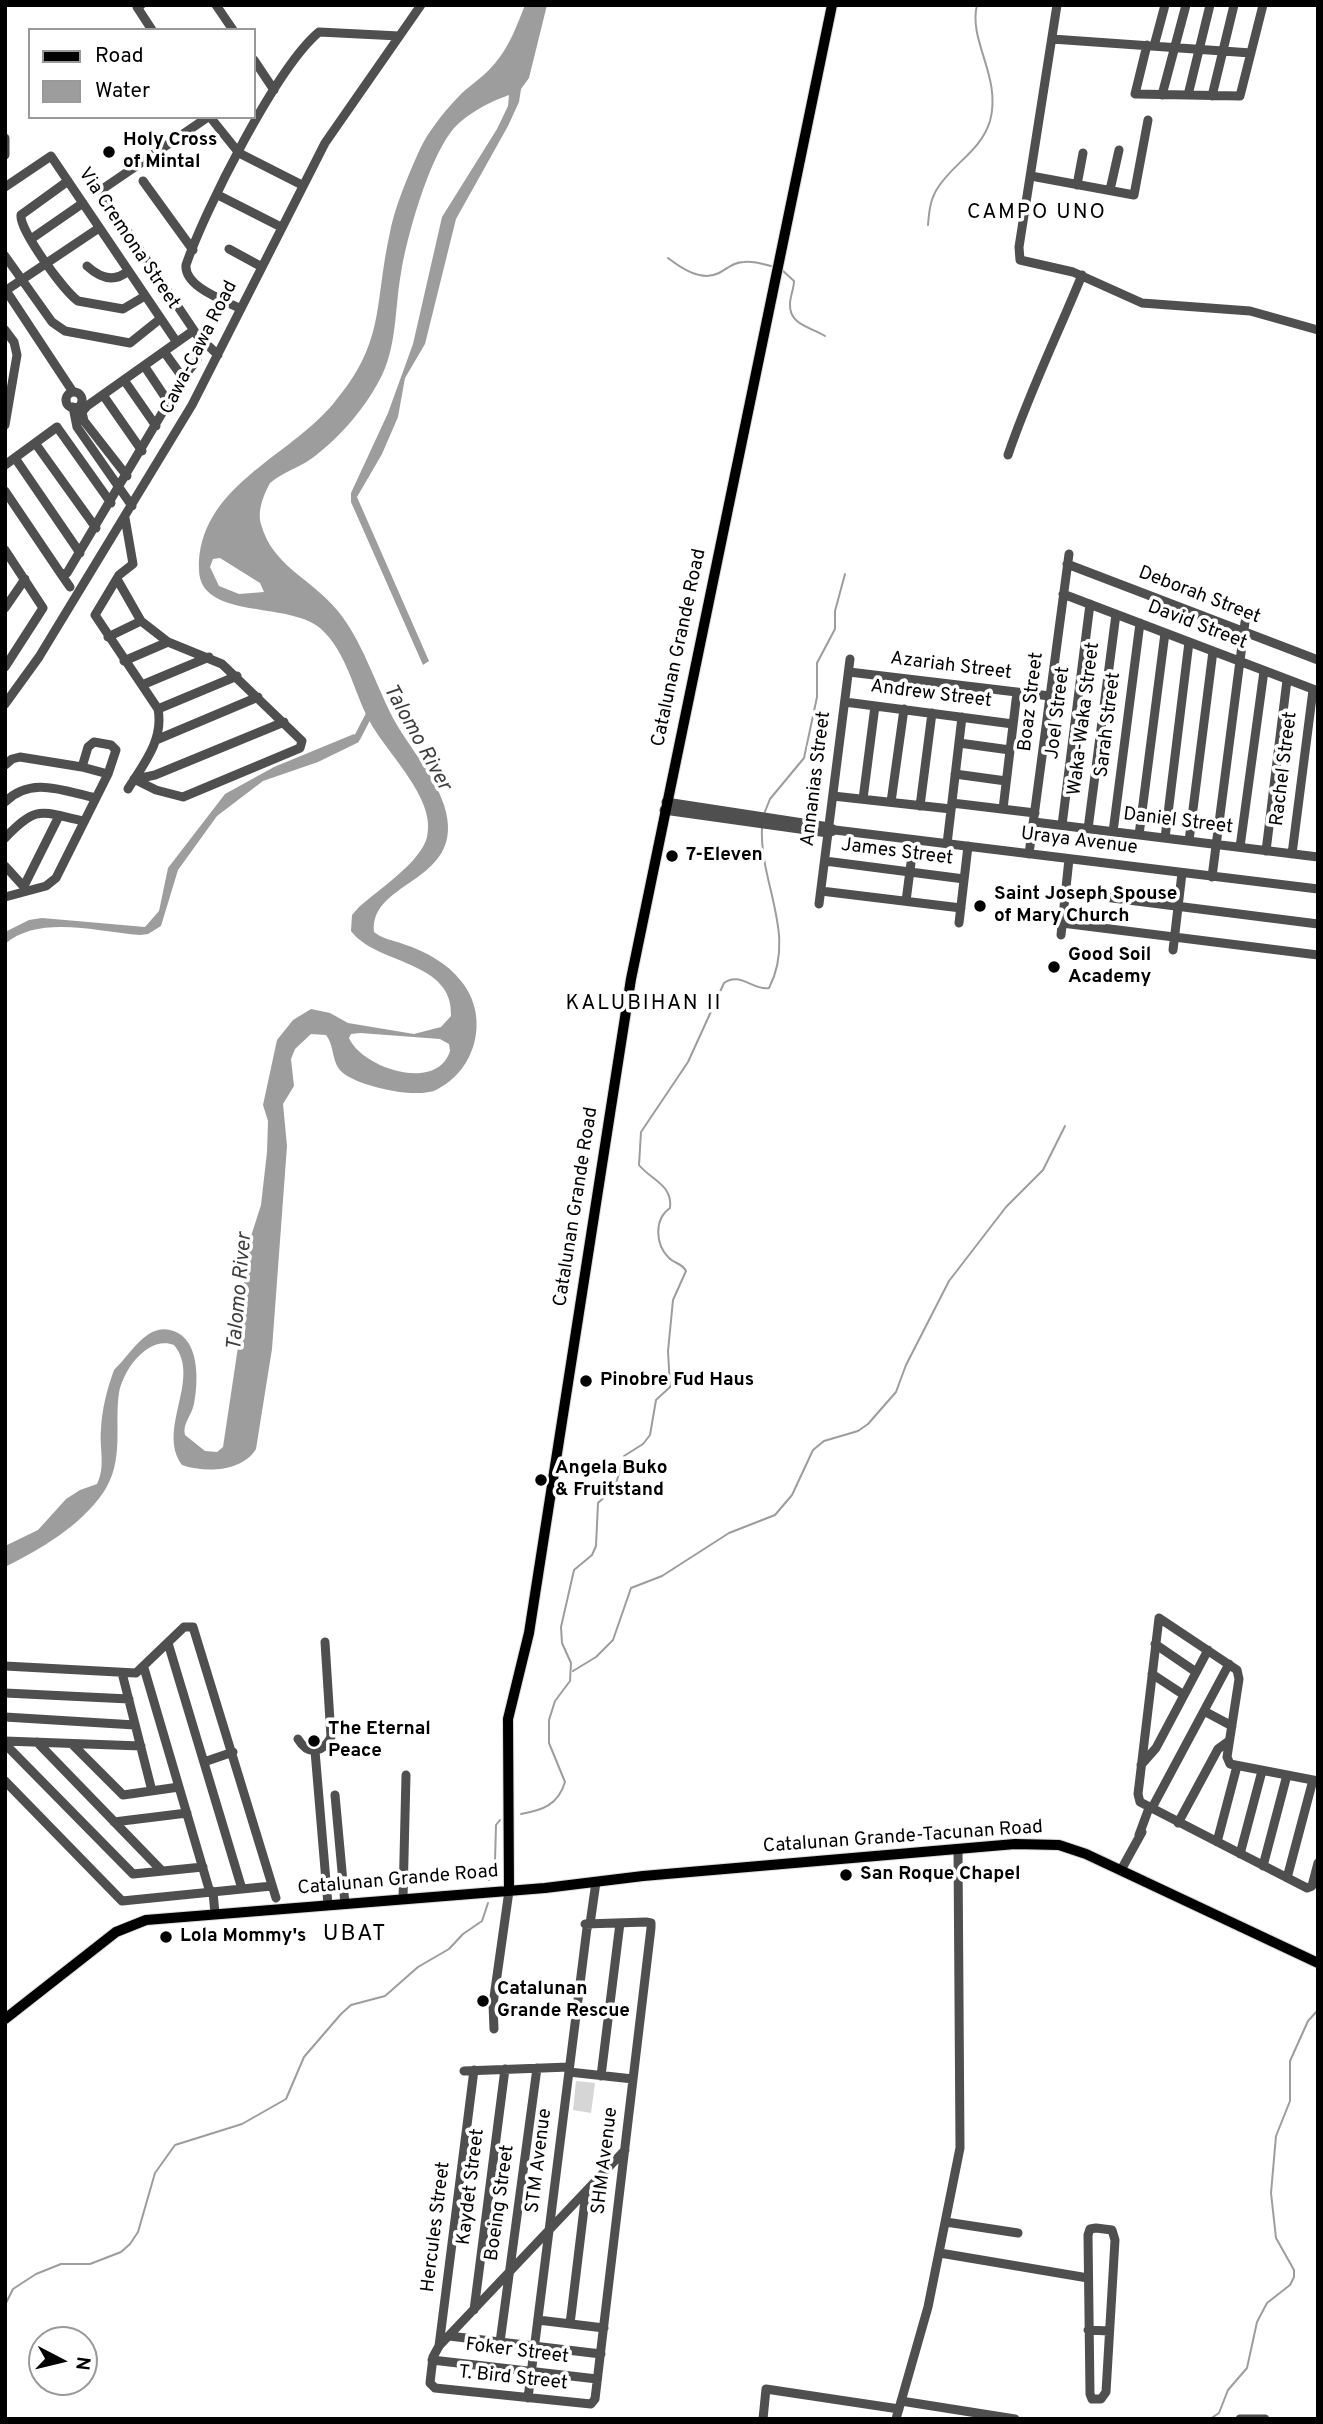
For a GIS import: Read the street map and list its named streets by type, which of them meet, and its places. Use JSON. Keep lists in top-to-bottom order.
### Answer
{
  "streets": {
    "main road": ["Catalunan Grande Road", "Catalunan Grande-Tacunan Road"],
    "street": [
      "Via Cremona Street",
      "Cawa-Cawa Road",
      "Deborah Street",
      "David Street",
      "Azariah Street",
      "Andrew Street",
      "Boaz Street",
      "Joel Street",
      "Waka-Waka Street",
      "Sarah Street",
      "Rachel Street",
      "Annanias Street",
      "Daniel Street",
      "Uraya Avenue",
      "James Street",
      "STM Avenue",
      "SHM Avenue",
      "Kaydet Street",
      "Boeing Street",
      "Hercules Street",
      "Foker Street",
      "T. Bird Street"
    ]
  },
  "crossings": [
    ["Deborah Street", "Boaz Street"],
    ["David Street", "Boaz Street"],
    ["David Street", "Joel Street"],
    ["David Street", "Waka-Waka Street"],
    ["David Street", "Sarah Street"],
    ["David Street", "Rachel Street"],
    ["Catalunan Grande Road", "Uraya Avenue"],
    ["Catalunan Grande Road", "Catalunan Grande-Tacunan Road"],
    ["Azariah Street", "Boaz Street"],
    ["Azariah Street", "Annanias Street"],
    ["Andrew Street", "Annanias Street"],
    ["Boaz Street", "Daniel Street"],
    ["Boaz Street", "Uraya Avenue"],
    ["Joel Street", "Daniel Street"],
    ["Waka-Waka Street", "Daniel Street"],
    ["Sarah Street", "Daniel Street"],
    ["Rachel Street", "Daniel Street"],
    ["Annanias Street", "Daniel Street"],
    ["Annanias Street", "Uraya Avenue"],
    ["Annanias Street", "James Street"],
    ["Catalunan Grande-Tacunan Road", "STM Avenue"],
    ["STM Avenue", "Foker Street"],
    ["STM Avenue", "T. Bird Street"],
    ["SHM Avenue", "Foker Street"],
    ["SHM Avenue", "T. Bird Street"],
    ["Kaydet Street", "Hercules Street"],
    ["Hercules Street", "Foker Street"],
    ["Hercules Street", "T. Bird Street"]
  ],
  "districts": ["CAMPO UNO", "KALUBIHAN II", "UBAT"],
  "water": ["Talomo River"],
  "places": [
    "Holy Cross of Mintal",
    "7-Eleven",
    "Saint Joseph Spouse of Mary Church",
    "Good Soil Academy",
    "Pinobre Fud Haus",
    "Angela Buko & Fruitstand",
    "The Eternal Peace",
    "San Roque Chapel",
    "Lola Mommy's",
    "Catalunan Grande Rescue"
  ],
  "legend": ["Road", "Water"],
  "north": "right"
}
